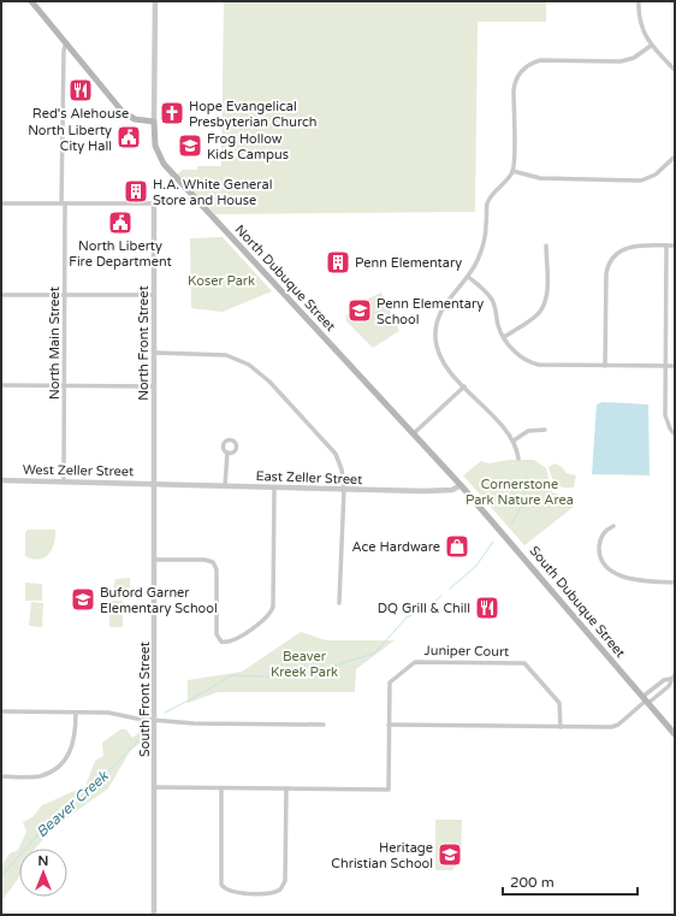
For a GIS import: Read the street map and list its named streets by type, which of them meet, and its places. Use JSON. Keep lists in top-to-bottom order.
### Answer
{
  "streets": {
    "main road": ["North Dubuque Street", "South Dubuque Street"],
    "street": [
      "North Main Street",
      "North Front Street",
      "West Zeller Street",
      "East Zeller Street",
      "Juniper Court",
      "South Front Street"
    ]
  },
  "crossings": [
    ["North Dubuque Street", "East Zeller Street"],
    ["North Dubuque Street", "South Dubuque Street"],
    ["North Main Street", "West Zeller Street"],
    ["North Front Street", "West Zeller Street"],
    ["North Front Street", "East Zeller Street"],
    ["North Front Street", "South Front Street"],
    ["West Zeller Street", "East Zeller Street"],
    ["West Zeller Street", "South Front Street"],
    ["East Zeller Street", "South Dubuque Street"],
    ["East Zeller Street", "South Front Street"]
  ],
  "water": ["Beaver Creek"],
  "parks": ["Koser Park", "Cornerstone Park Nature Area", "Beaver Kreek Park"],
  "places": {
    "restaurant": ["Red's Alehouse", "DQ Grill & Chill"],
    "church": ["Hope Evangelical Presbyterian Church"],
    "public building": ["North Liberty City Hall", "North Liberty Fire Department"],
    "school or university": [
      "Frog Hollow Kids Campus",
      "Penn Elementary School",
      "Buford Garner Elementary School",
      "Heritage Christian School"
    ],
    "building": ["H.A. White General Store and House", "Penn Elementary"],
    "shop": ["Ace Hardware"]
  },
  "scale_bar": "200 m",
  "north": "top"
}
